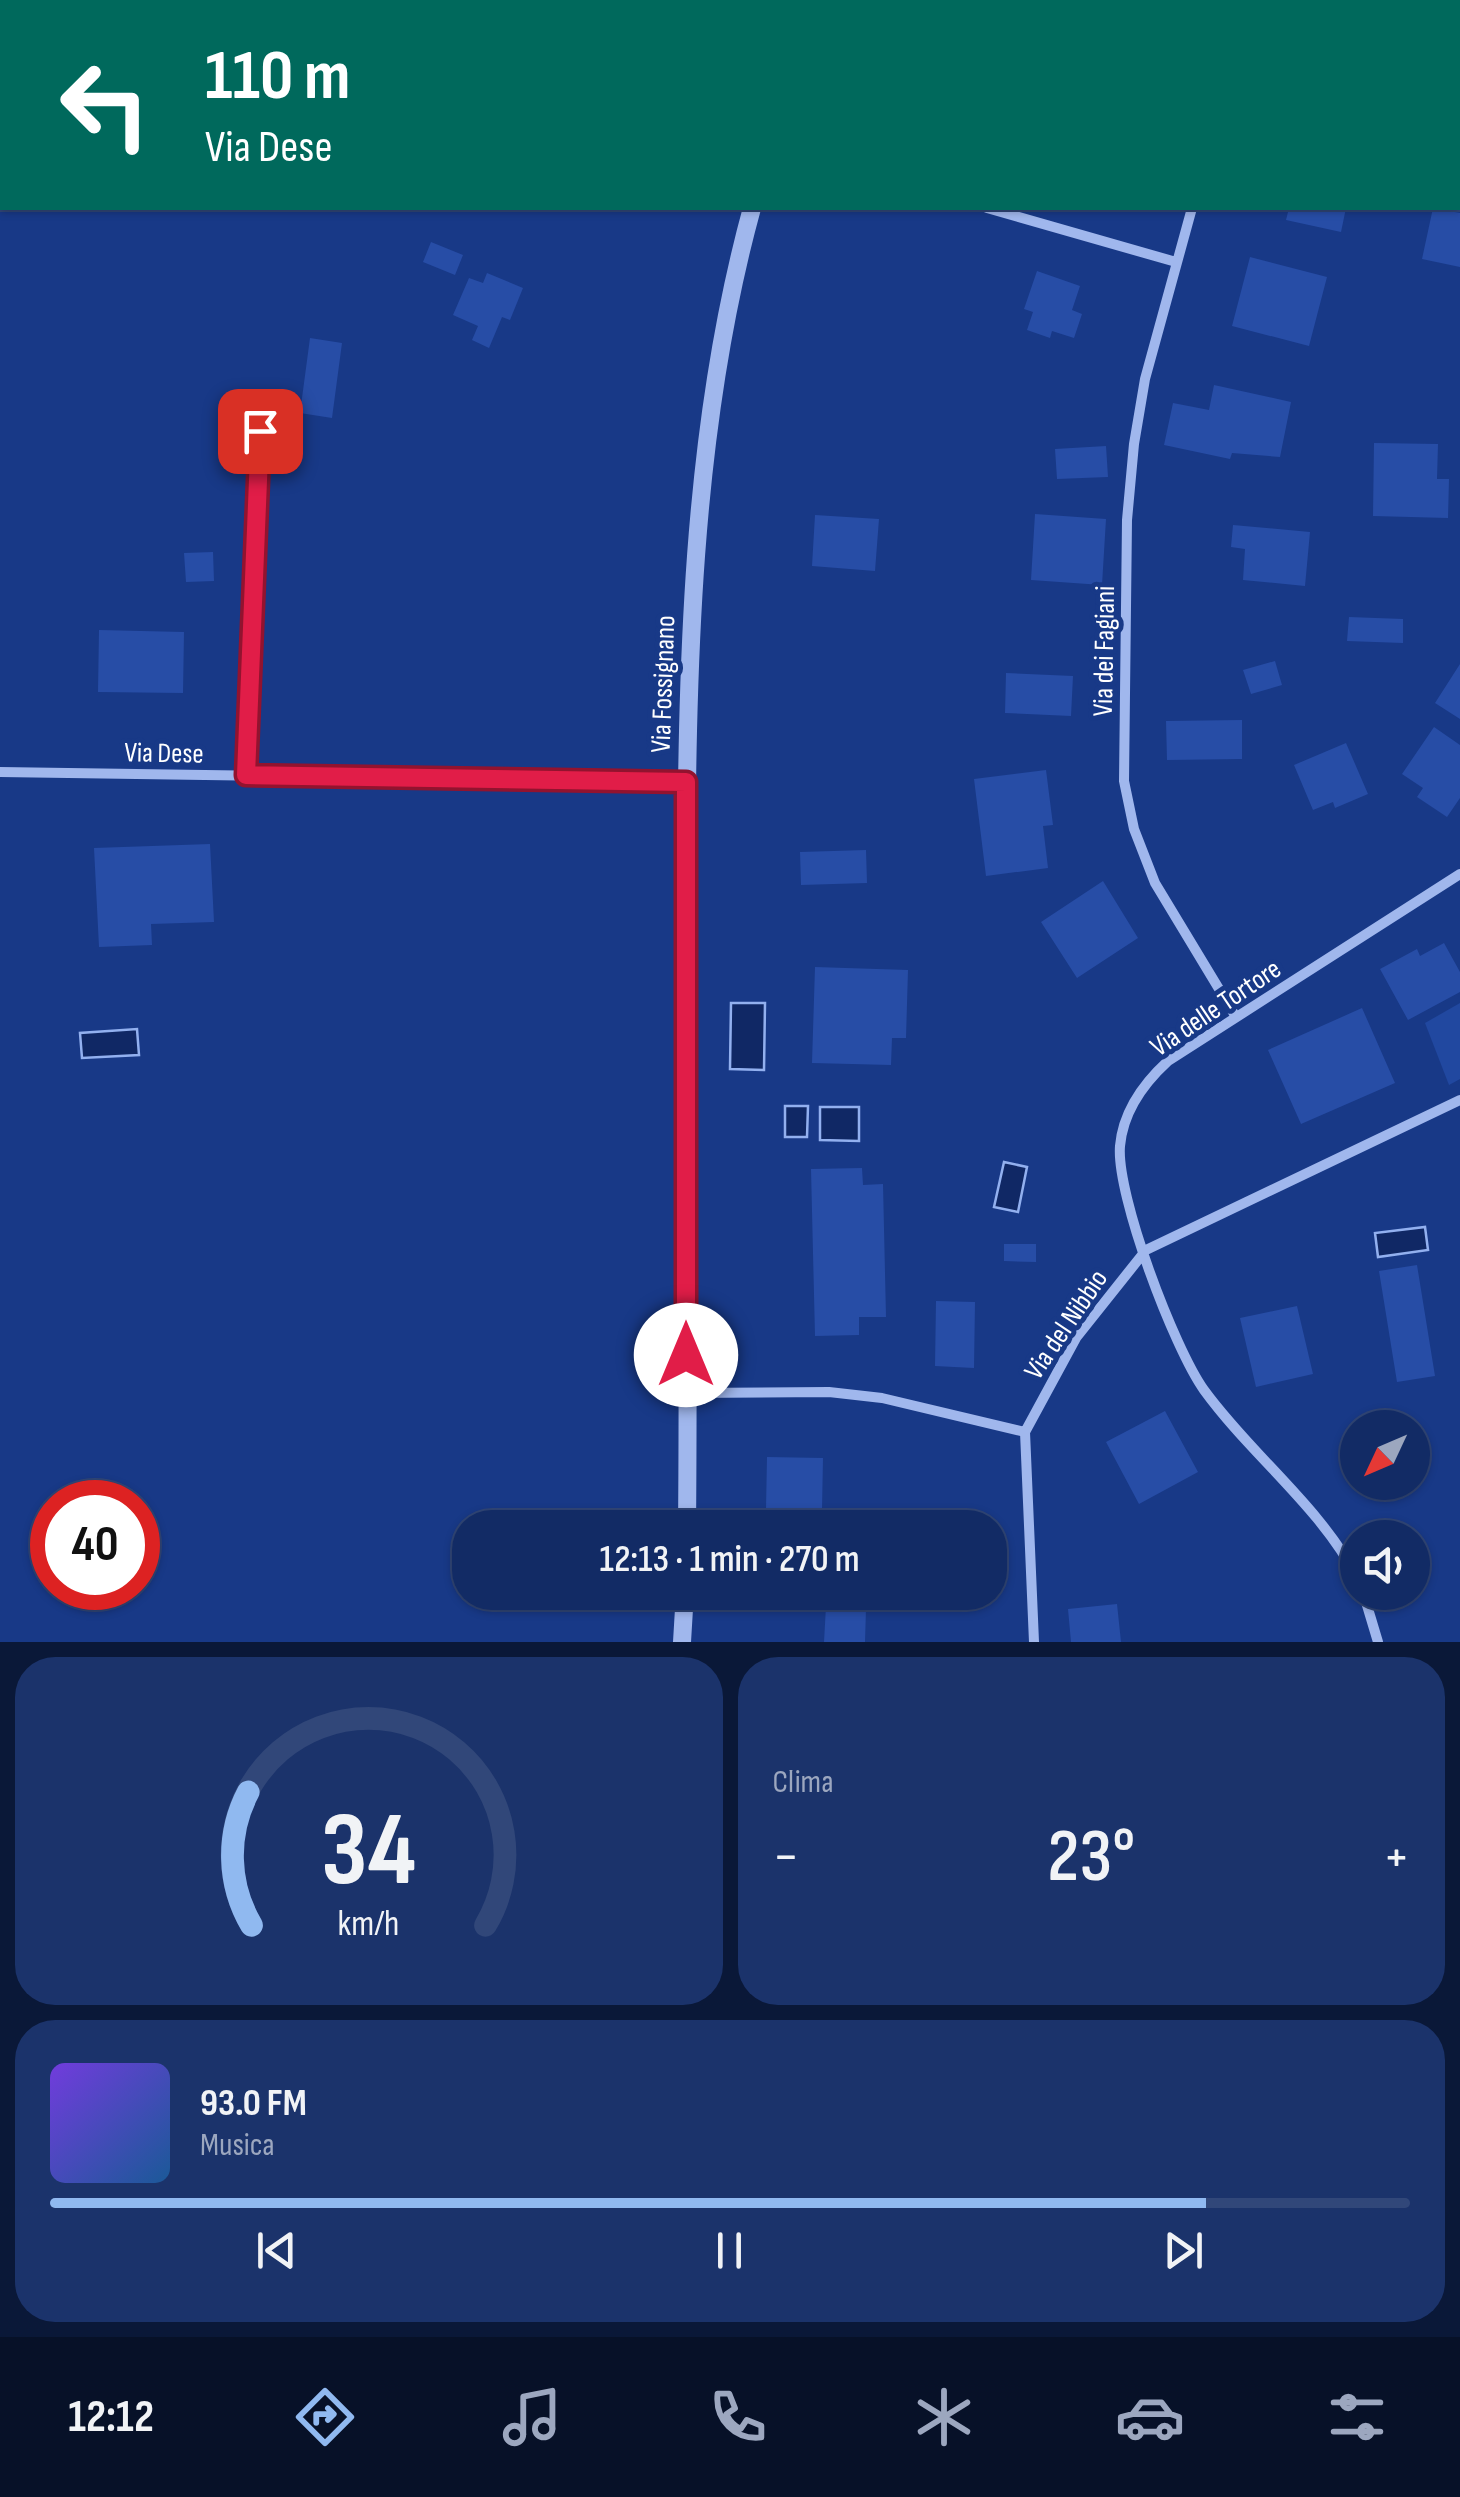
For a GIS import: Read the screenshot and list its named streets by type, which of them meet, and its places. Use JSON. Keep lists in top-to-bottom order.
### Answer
{
  "streets": {
    "street": [
      "Via dei Fagiani",
      "Via Fossignano",
      "Via Dese",
      "Via delle Tortore",
      "Via del Nibbio"
    ]
  },
  "crossings": [
    ["Via dei Fagiani", "Via delle Tortore"],
    ["Via Fossignano", "Via Dese"],
    ["Via delle Tortore", "Via del Nibbio"]
  ],
  "north": "bottom left",
  "page": {
    "turn": ["110 m", "Via Dese"],
    "limit": "40",
    "trip": "12:13 · 1 min · 270 m",
    "tile": "Clima",
    "heat": ["−", "23°", "+"],
    "song": ["93.0 FM", "Musica"],
    "tabs": "12:12",
    "gauge": ["34", "km/h"]
  }
}
